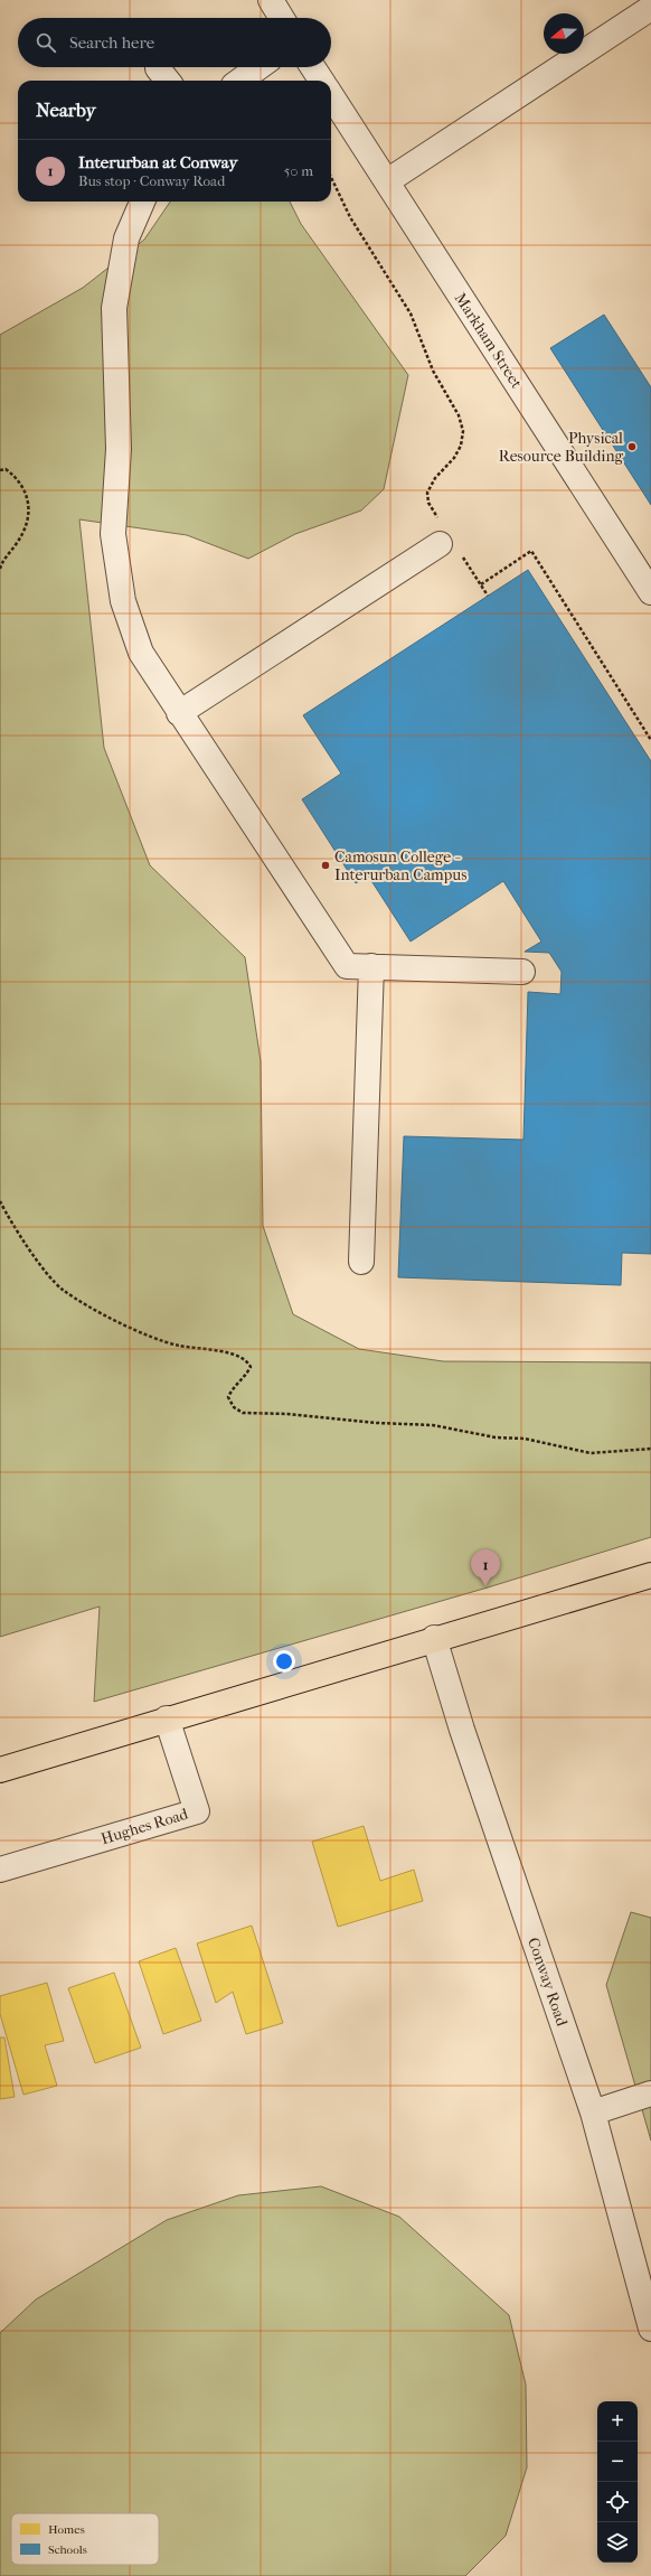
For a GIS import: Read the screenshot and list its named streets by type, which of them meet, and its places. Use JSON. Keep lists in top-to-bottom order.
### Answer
{
  "streets": {
    "street": ["Markham Street", "Hughes Road", "Conway Road"]
  },
  "places": ["Physical Resource Building", "Camosun College - Interurban Campus"],
  "legend": ["Homes", "Schools"],
  "north": "left",
  "page": {
    "search": "Search here",
    "heading": "Nearby",
    "list": [
      {
        "mark": "1",
        "name": "Interurban at Conway",
        "note": "Bus stop · Conway Road",
        "value": "50 m"
      }
    ],
    "pins": "1",
    "map_buttons": ["+", "−"]
  }
}
